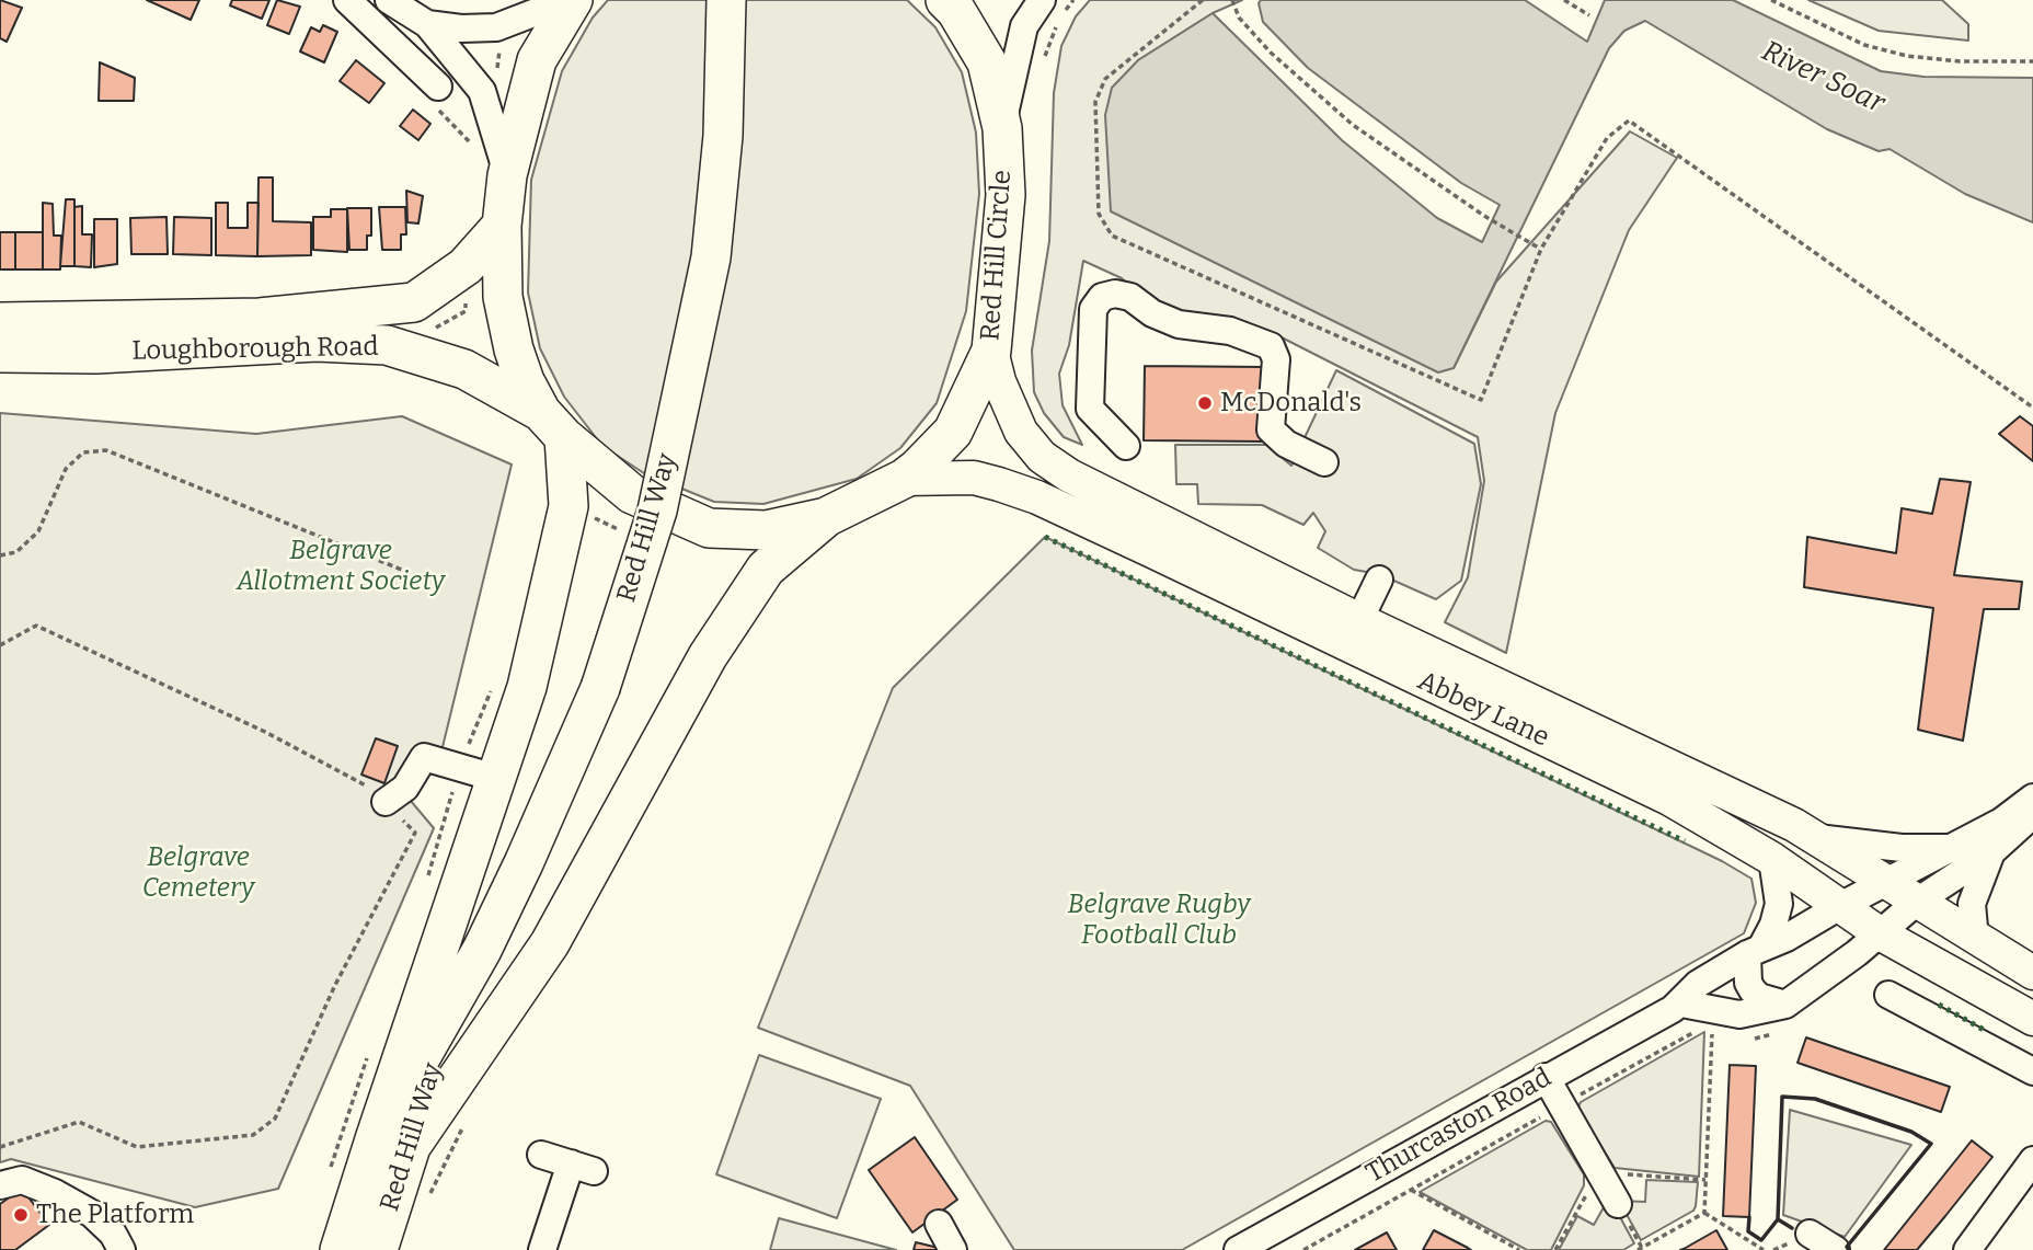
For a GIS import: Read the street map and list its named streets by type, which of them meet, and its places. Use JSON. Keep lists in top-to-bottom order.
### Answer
{
  "streets": {
    "highway": ["Red Hill Circle", "Loughborough Road", "Red Hill Way"],
    "main road": ["Abbey Lane"],
    "street": ["Thurcaston Road"]
  },
  "crossings": [
    ["Red Hill Circle", "Loughborough Road"],
    ["Red Hill Circle", "Abbey Lane"],
    ["Abbey Lane", "Thurcaston Road"]
  ],
  "water": ["River Soar"],
  "parks": ["Belgrave Allotment Society", "Belgrave Cemetery", "Belgrave Rugby Football Club"],
  "places": ["McDonald's", "The Platform"]
}
